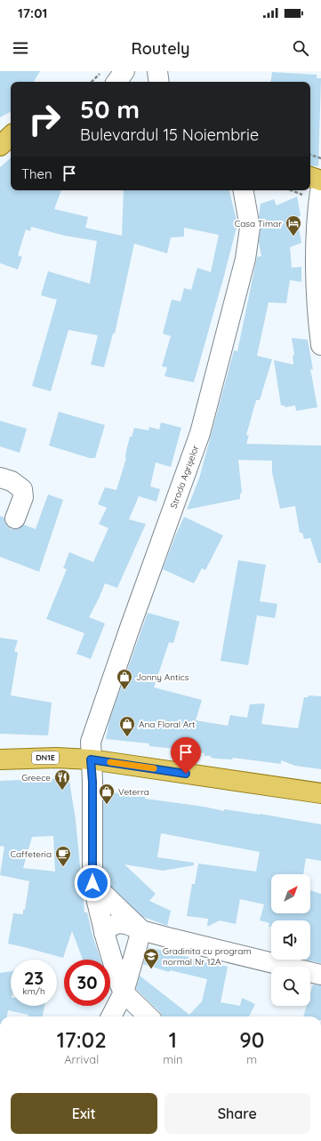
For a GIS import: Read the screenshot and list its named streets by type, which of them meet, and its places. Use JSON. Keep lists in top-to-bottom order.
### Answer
{
  "streets": {
    "main road": ["DN1E"],
    "street": ["Strada Agrișelor"]
  },
  "crossings": [
    ["Strada Agrișelor", "DN1E"]
  ],
  "places": {
    "hotel": ["Casa Timar"],
    "shop": ["Jonny Antics", "Ana Floral Art", "Veterra"],
    "restaurant": ["Greece"],
    "cafe": ["Caffeteria"],
    "school or university": ["Gradinita cu program normal Nr 12A"]
  },
  "north": "top right",
  "page": {
    "status": "17:01",
    "header": "Routely",
    "turn": ["50 m", "Bulevardul 15 Noiembrie"],
    "then": "Then",
    "speed": "23 km/h",
    "limit": "30",
    "eta": [
      "17:02",
      "Arrival",
      "1",
      "min",
      "90",
      "m"
    ],
    "buttons": ["Exit", "Share"]
  }
}
